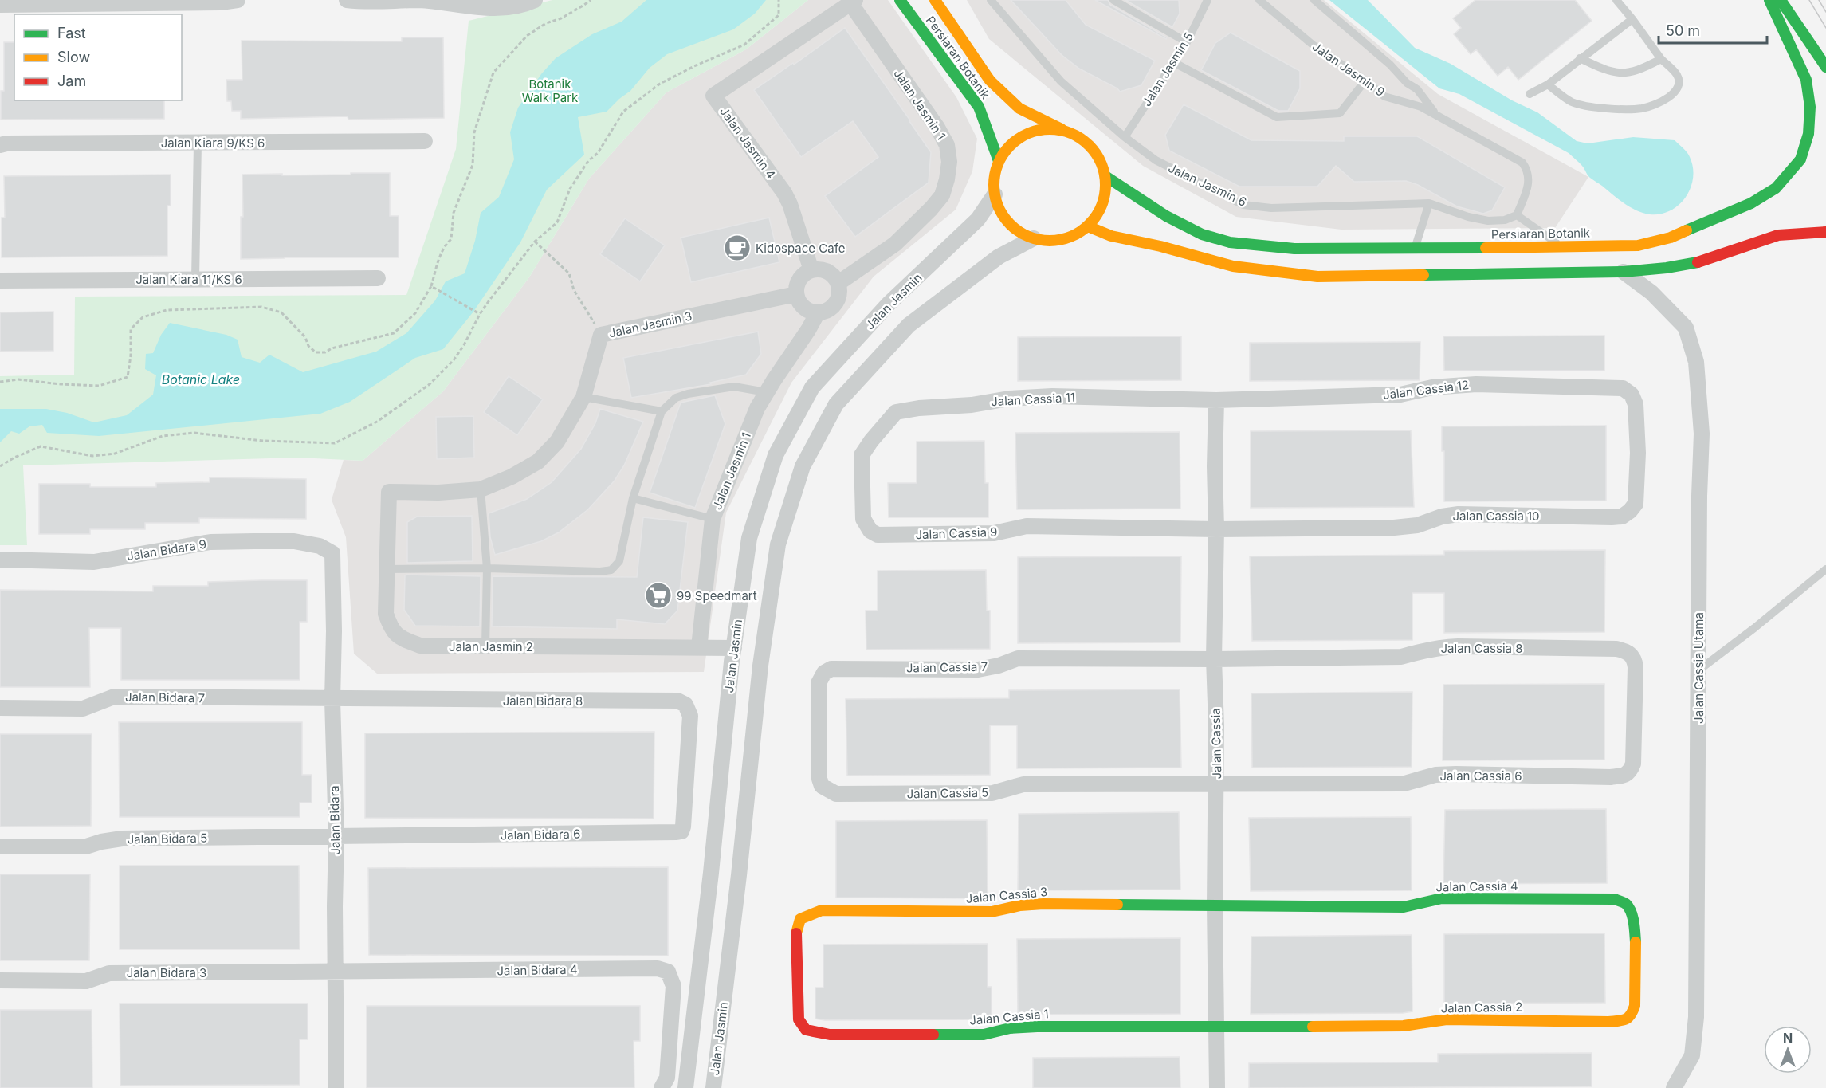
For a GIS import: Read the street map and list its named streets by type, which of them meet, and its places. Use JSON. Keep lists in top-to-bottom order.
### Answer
{
  "streets": {
    "main road": [
      "Persiaran Botanik",
      "Jalan Cassia 4",
      "Jalan Cassia 3",
      "Jalan Cassia 2",
      "Jalan Cassia 1"
    ],
    "street": [
      "Jalan Jasmin 1",
      "Jalan Kiara 9/KS 6",
      "Jalan Jasmin 4",
      "Jalan Kiara 11/KS 6",
      "Jalan Jasmin",
      "Jalan Jasmin 3",
      "Jalan Cassia 12",
      "Jalan Cassia 11",
      "Jalan Cassia 10",
      "Jalan Cassia 9",
      "Jalan Bidara 9",
      "Jalan Jasmin 2",
      "Jalan Cassia 8",
      "Jalan Cassia 7",
      "Jalan Cassia Utama",
      "Jalan Bidara 7",
      "Jalan Bidara 8",
      "Jalan Cassia",
      "Jalan Cassia 6",
      "Jalan Cassia 5",
      "Jalan Bidara",
      "Jalan Bidara 6",
      "Jalan Bidara 5",
      "Jalan Bidara 4",
      "Jalan Bidara 3"
    ],
    "lane": ["Jalan Jasmin 5", "Jalan Jasmin 9", "Jalan Jasmin 6"]
  },
  "crossings": [
    ["Persiaran Botanik", "Jalan Jasmin"],
    ["Jalan Jasmin 5", "Jalan Jasmin 6"],
    ["Jalan Jasmin 9", "Jalan Jasmin 6"],
    ["Jalan Jasmin 1", "Jalan Jasmin 4"],
    ["Jalan Jasmin 1", "Jalan Jasmin 3"],
    ["Jalan Jasmin 1", "Jalan Jasmin 2"],
    ["Jalan Jasmin 4", "Jalan Jasmin 3"],
    ["Jalan Jasmin", "Jalan Jasmin 2"],
    ["Jalan Jasmin 3", "Jalan Jasmin 2"],
    ["Jalan Cassia 12", "Jalan Cassia 11"],
    ["Jalan Cassia 12", "Jalan Cassia 10"],
    ["Jalan Cassia 12", "Jalan Cassia"],
    ["Jalan Cassia 11", "Jalan Cassia 9"],
    ["Jalan Cassia 11", "Jalan Cassia"],
    ["Jalan Cassia 10", "Jalan Cassia 9"],
    ["Jalan Cassia 10", "Jalan Cassia"],
    ["Jalan Cassia 9", "Jalan Cassia"],
    ["Jalan Bidara 9", "Jalan Bidara"],
    ["Jalan Cassia 8", "Jalan Cassia 7"],
    ["Jalan Cassia 8", "Jalan Cassia"],
    ["Jalan Cassia 8", "Jalan Cassia 6"],
    ["Jalan Cassia 7", "Jalan Cassia"],
    ["Jalan Cassia 7", "Jalan Cassia 5"],
    ["Jalan Bidara 7", "Jalan Bidara 8"],
    ["Jalan Bidara 7", "Jalan Bidara"],
    ["Jalan Bidara 8", "Jalan Bidara"],
    ["Jalan Bidara 8", "Jalan Bidara 6"],
    ["Jalan Cassia", "Jalan Cassia 6"],
    ["Jalan Cassia", "Jalan Cassia 5"],
    ["Jalan Cassia", "Jalan Cassia 4"],
    ["Jalan Cassia", "Jalan Cassia 3"],
    ["Jalan Cassia", "Jalan Cassia 2"],
    ["Jalan Cassia", "Jalan Cassia 1"],
    ["Jalan Cassia 6", "Jalan Cassia 5"],
    ["Jalan Bidara", "Jalan Bidara 6"],
    ["Jalan Bidara", "Jalan Bidara 5"],
    ["Jalan Bidara", "Jalan Bidara 4"],
    ["Jalan Bidara", "Jalan Bidara 3"],
    ["Jalan Bidara 6", "Jalan Bidara 5"],
    ["Jalan Cassia 4", "Jalan Cassia 3"],
    ["Jalan Cassia 4", "Jalan Cassia 2"],
    ["Jalan Cassia 3", "Jalan Cassia 1"],
    ["Jalan Bidara 4", "Jalan Bidara 3"],
    ["Jalan Cassia 2", "Jalan Cassia 1"]
  ],
  "water": ["Botanic Lake"],
  "parks": ["Botanik Walk Park"],
  "places": {
    "cafe": ["Kidospace Cafe"],
    "supermarket": ["99 Speedmart"]
  },
  "legend": ["Fast", "Slow", "Jam"],
  "scale_bar": "50 m",
  "north": "top"
}
